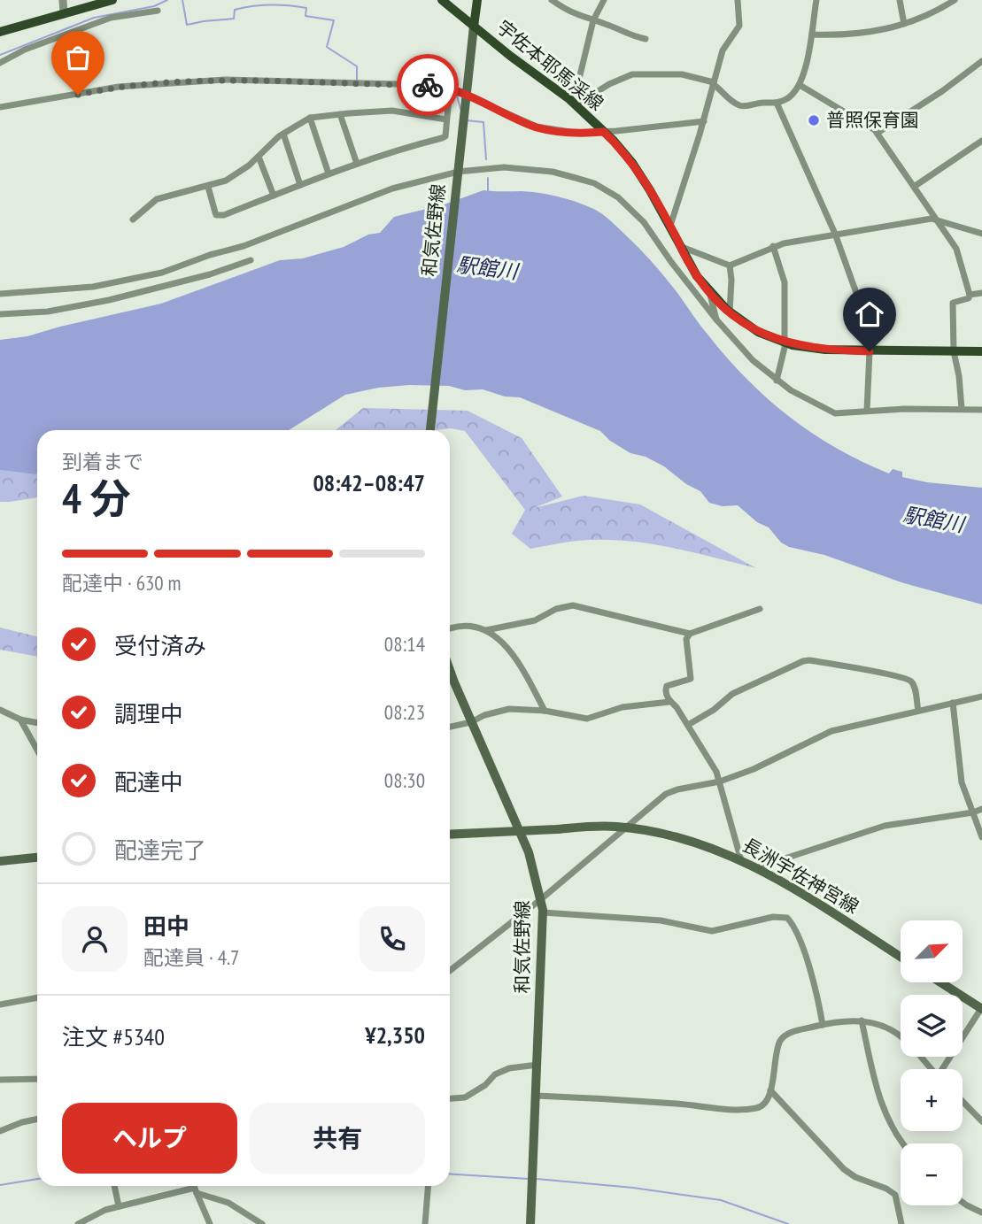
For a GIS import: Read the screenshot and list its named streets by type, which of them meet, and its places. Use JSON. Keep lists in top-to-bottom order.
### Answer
{
  "streets": {
    "main road": ["宇佐本耶馬渓線", "和気佐野線", "長洲宇佐神宮線"]
  },
  "crossings": [
    ["宇佐本耶馬渓線", "和気佐野線"],
    ["和気佐野線", "長洲宇佐神宮線"]
  ],
  "water": ["駅館川"],
  "places": ["普照保育園"],
  "north": "top right",
  "page": {
    "heading": ["4 分", "到着まで", "08:42–08:47"],
    "panel": [
      "田中",
      "配達員 · 4.7",
      "注文 #5340",
      "¥2,350"
    ],
    "bar": "配達中 · 630 m",
    "list": [
      ["受付済み", "08:14"],
      ["調理中", "08:23"],
      ["配達中", "08:30"],
      "配達完了"
    ],
    "map_buttons": ["+", "−"],
    "buttons": ["ヘルプ", "共有"]
  }
}
